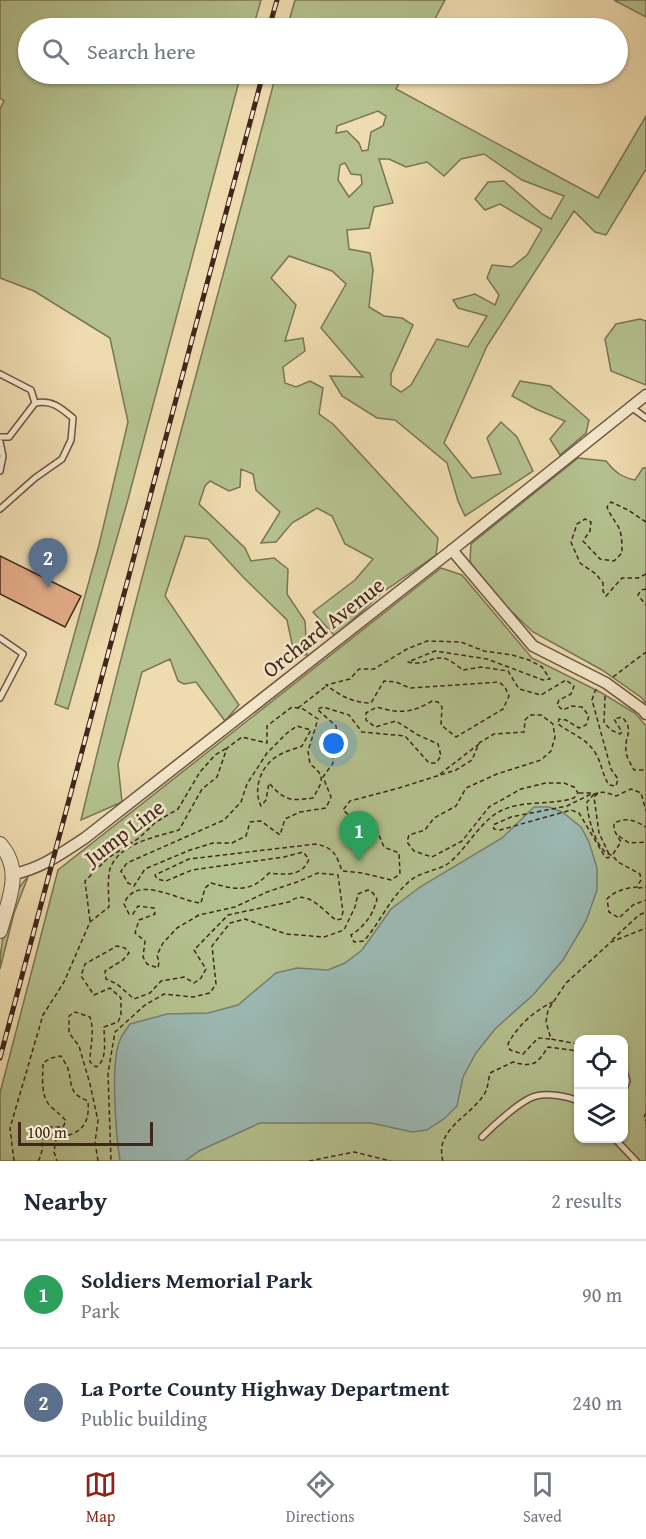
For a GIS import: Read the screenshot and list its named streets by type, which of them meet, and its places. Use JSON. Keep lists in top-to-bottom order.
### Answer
{
  "streets": {
    "street": ["Orchard Avenue"],
    "path": ["Jump Line"]
  },
  "scale_bar": "100 m",
  "page": {
    "search": "Search here",
    "pins": ["2", "1"],
    "scale": "100 m",
    "heading": ["Nearby", "2 results"],
    "list": [
      {
        "mark": "1",
        "name": "Soldiers Memorial Park",
        "note": "Park",
        "value": "90 m"
      },
      {
        "mark": "2",
        "name": "La Porte County Highway Department",
        "note": "Public building",
        "value": "240 m"
      }
    ],
    "nav": ["Map", "Directions", "Saved"]
  }
}
